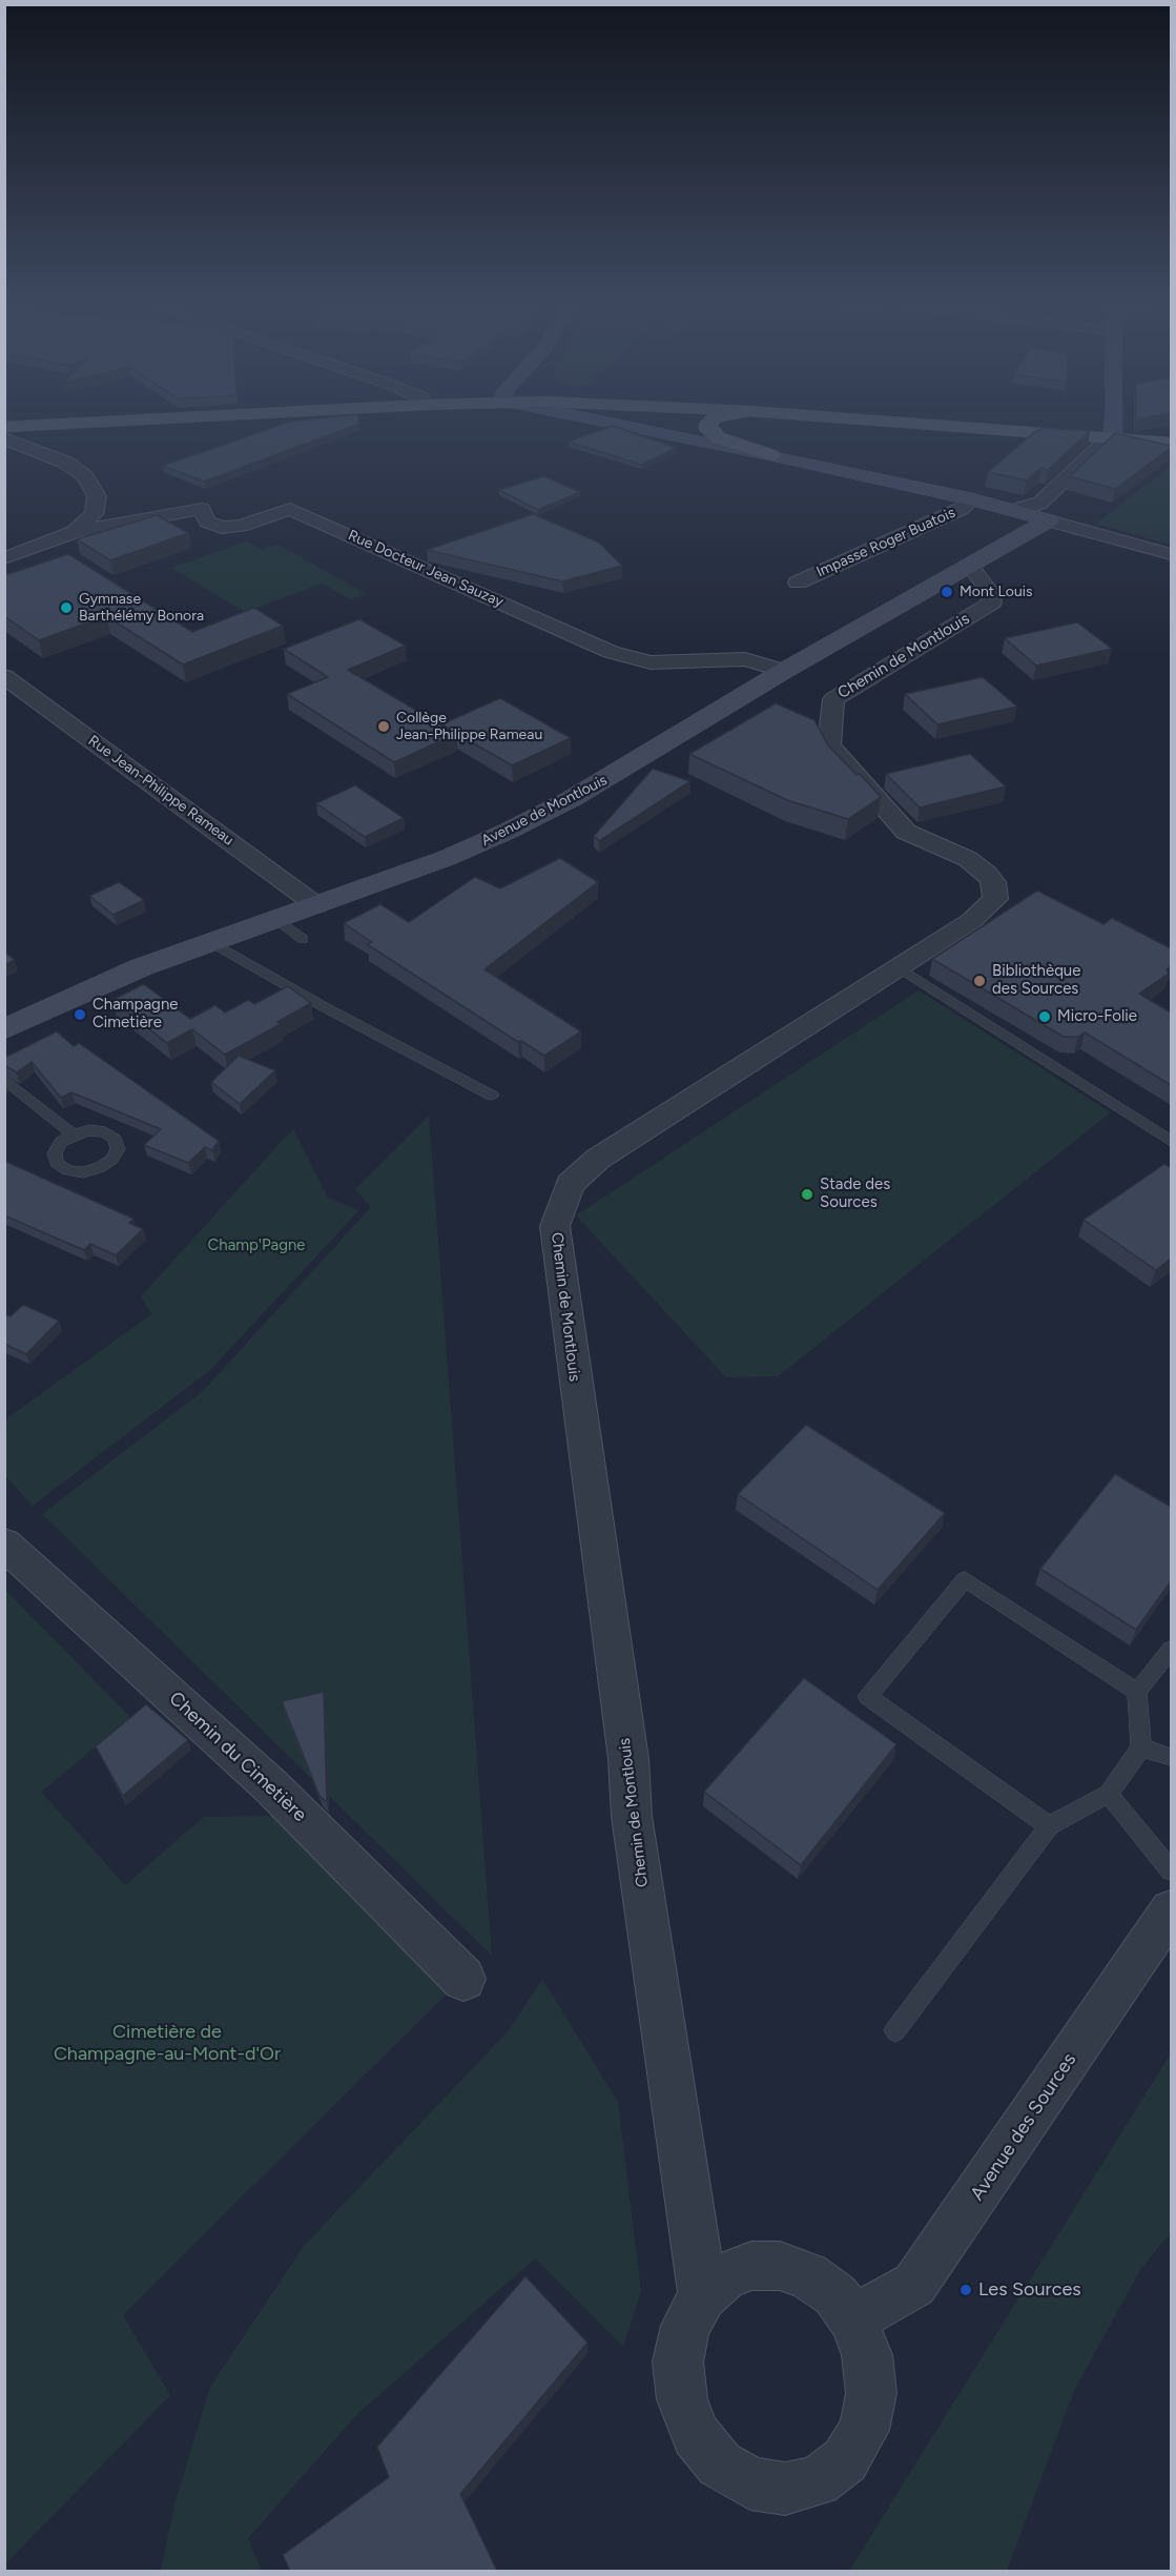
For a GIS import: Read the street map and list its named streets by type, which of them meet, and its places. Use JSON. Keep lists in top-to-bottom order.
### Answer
{
  "streets": {
    "street": [
      "Impasse Roger Buatois",
      "Rue Docteur Jean Sauzay",
      "Chemin de Montlouis",
      "Rue Jean-Philippe Rameau",
      "Avenue de Montlouis",
      "Chemin du Cimetière",
      "Avenue des Sources"
    ]
  },
  "crossings": [
    ["Rue Docteur Jean Sauzay", "Avenue de Montlouis"],
    ["Chemin de Montlouis", "Avenue de Montlouis"],
    ["Chemin de Montlouis", "Avenue des Sources"],
    ["Rue Jean-Philippe Rameau", "Avenue de Montlouis"]
  ],
  "parks": ["Champ'Pagne", "Cimetière de Champagne-au-Mont-d'Or"],
  "places": [
    "Mont Louis",
    "Gymnase Barthélémy Bonora",
    "Collège Jean-Philippe Rameau",
    "Bibliothèque des Sources",
    "Champagne Cimetière",
    "Micro-Folie",
    "Stade des Sources",
    "Les Sources"
  ]
}
